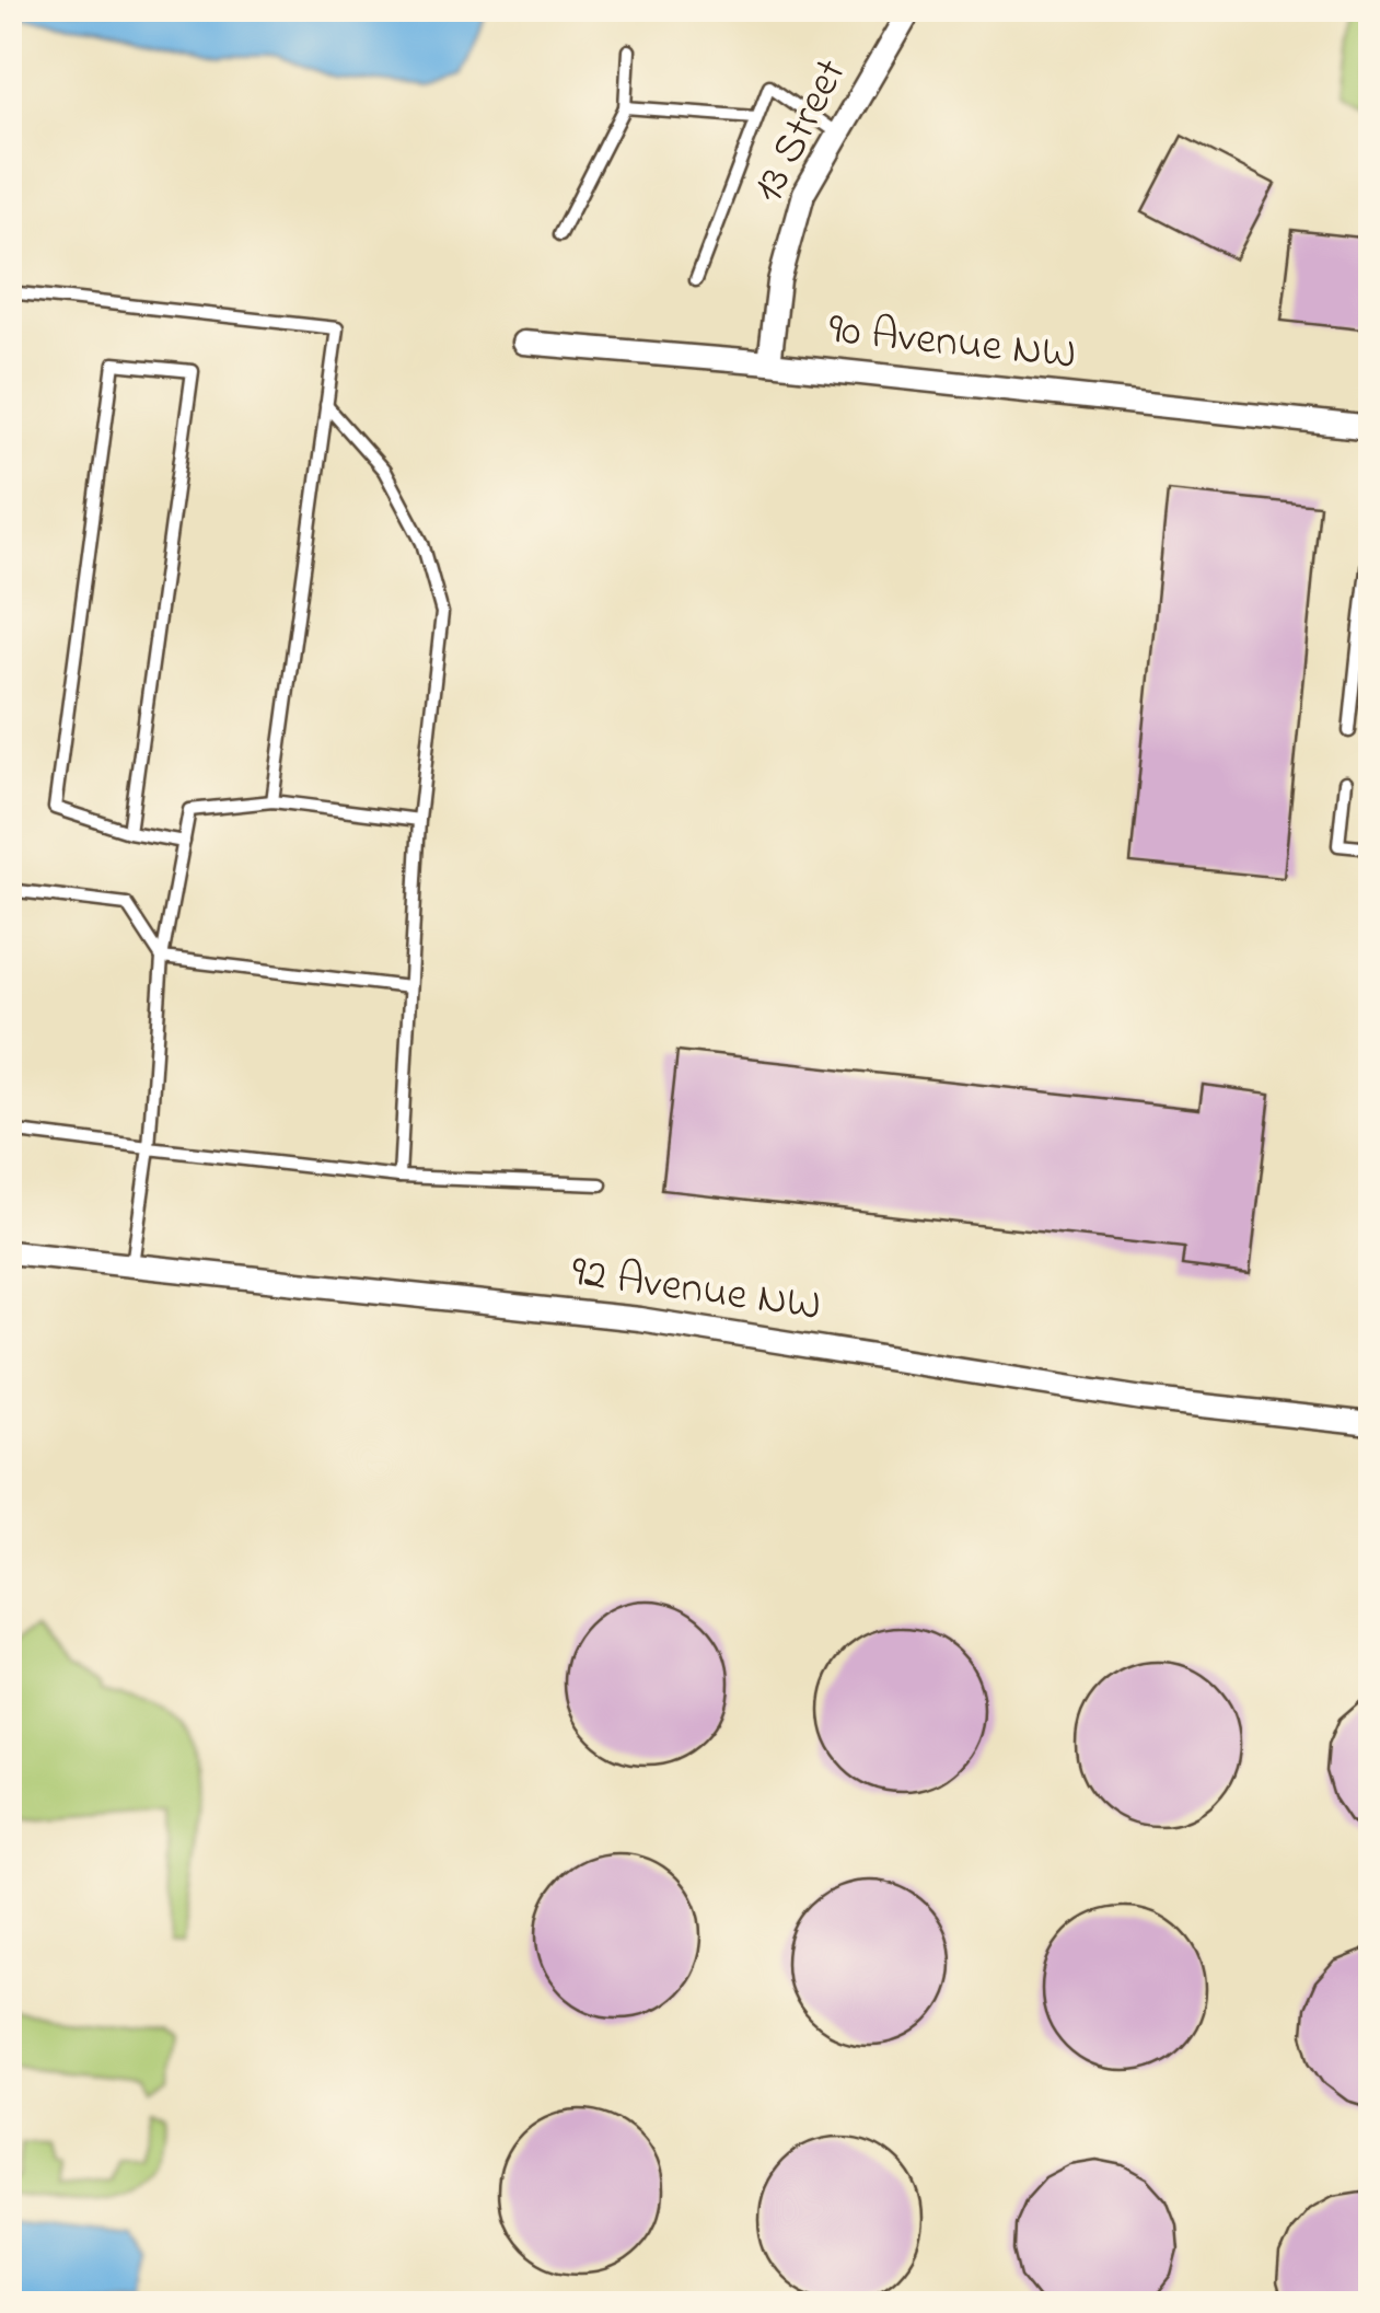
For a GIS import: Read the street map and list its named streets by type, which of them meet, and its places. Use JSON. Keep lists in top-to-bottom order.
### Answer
{
  "streets": {
    "street": ["13 Street", "90 Avenue NW", "92 Avenue NW"]
  },
  "crossings": [
    ["13 Street", "90 Avenue NW"]
  ]
}
